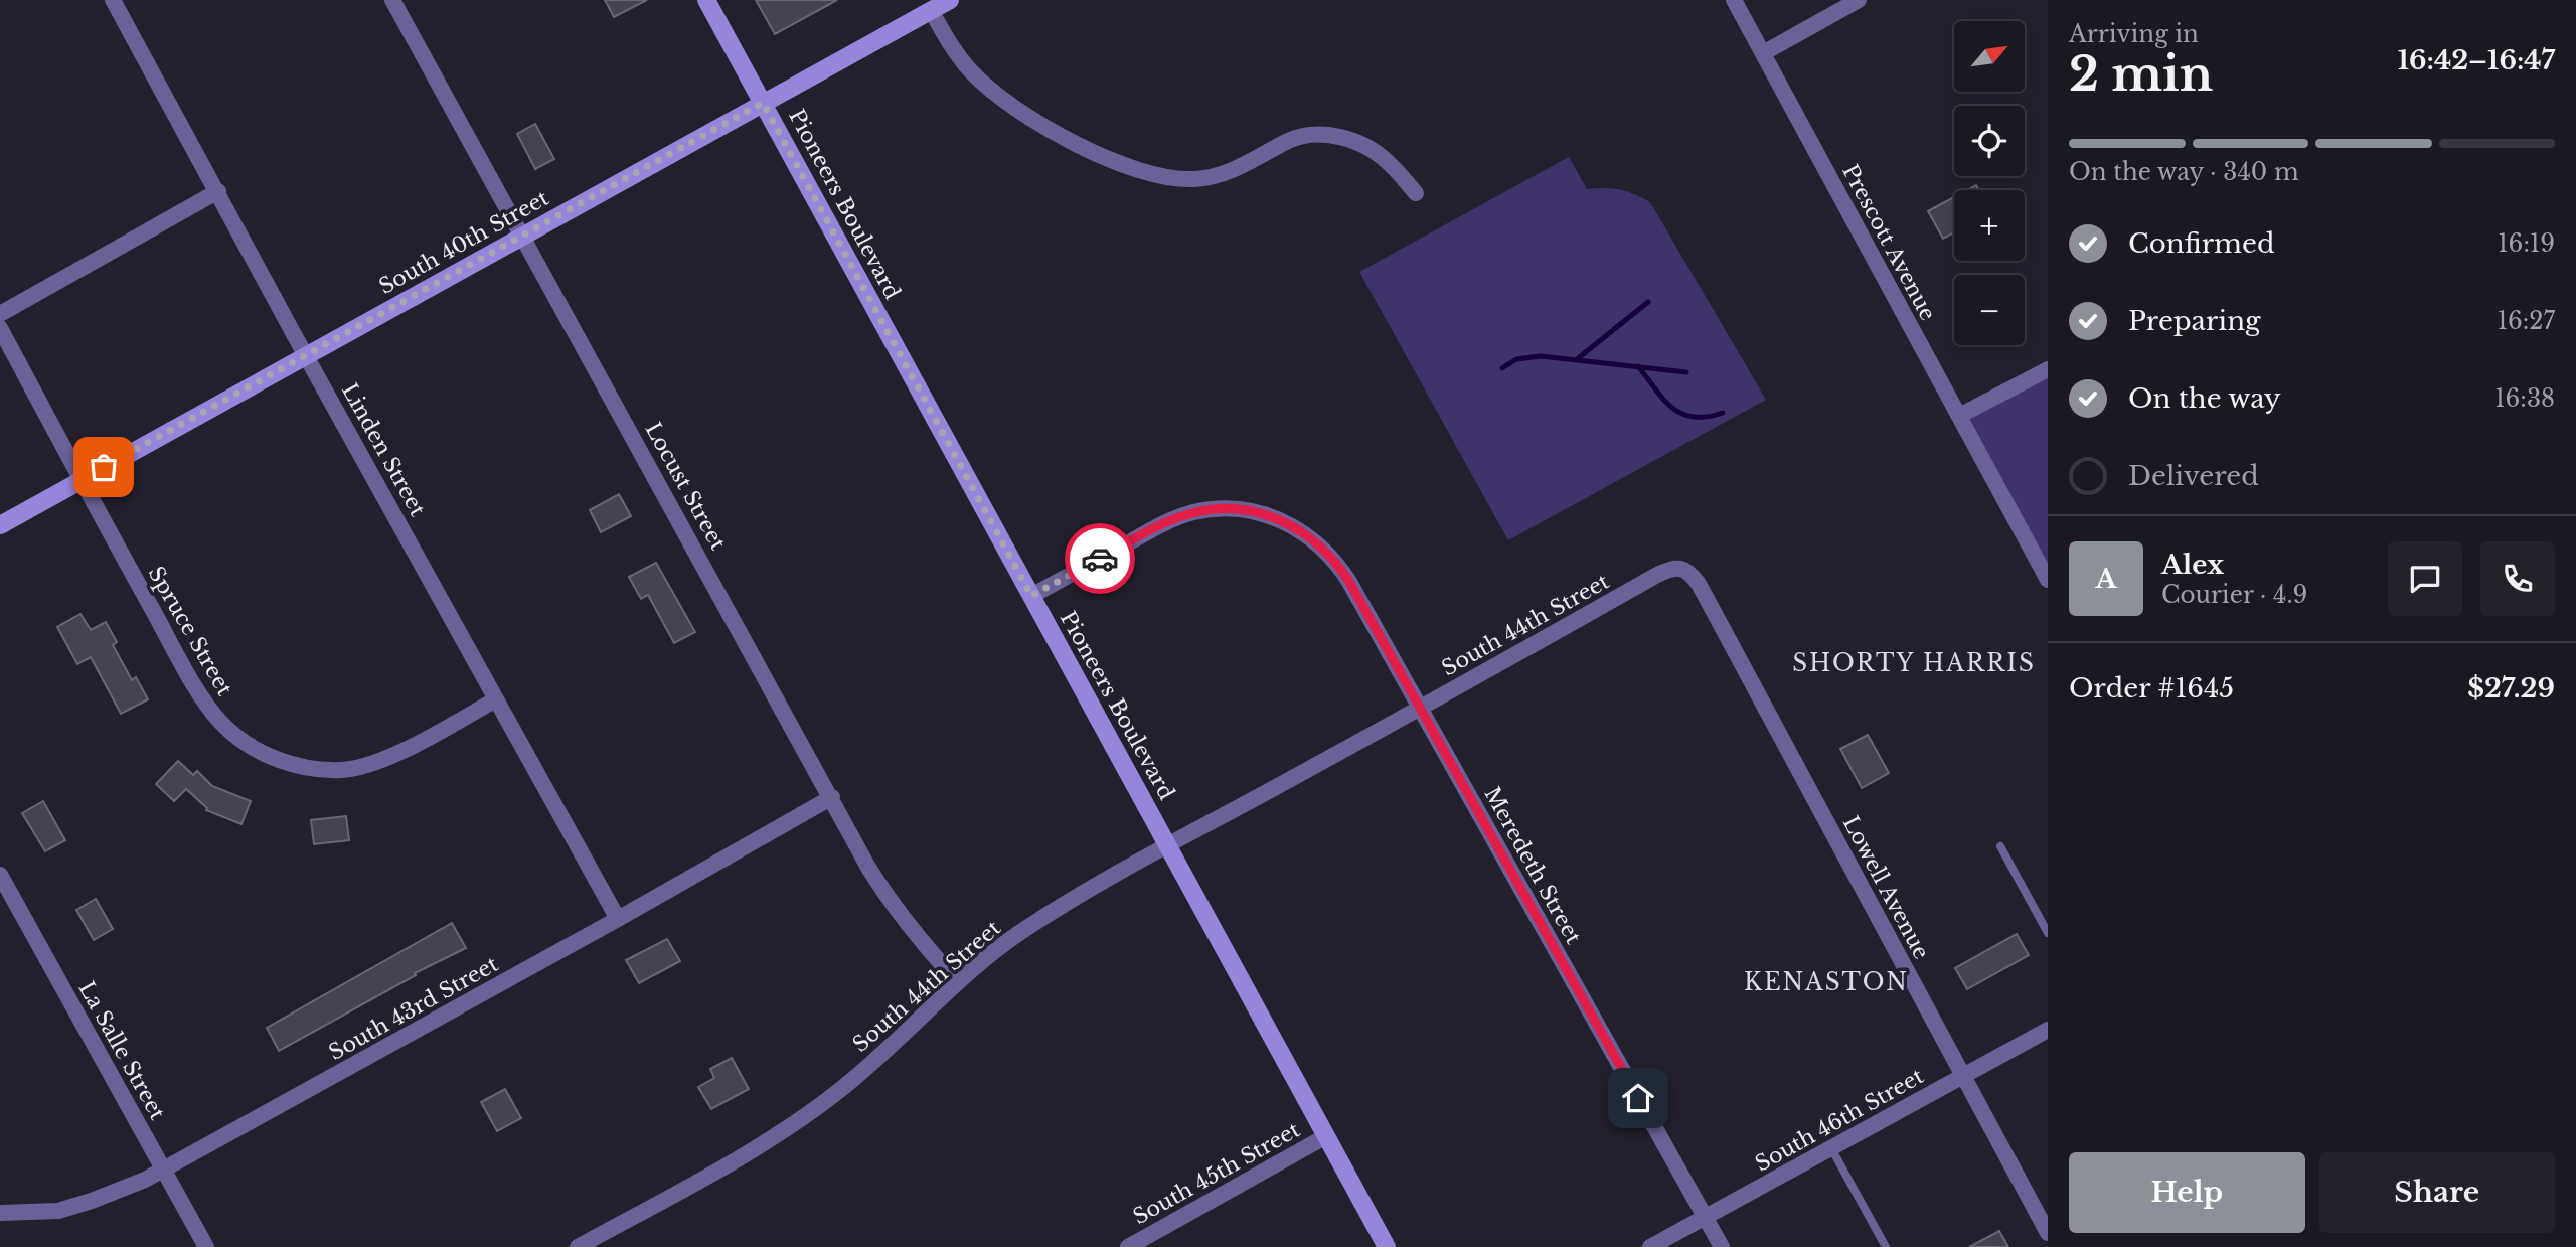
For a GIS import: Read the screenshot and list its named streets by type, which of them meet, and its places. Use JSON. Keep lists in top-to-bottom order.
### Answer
{
  "streets": {
    "main road": ["Pioneers Boulevard", "South 40th Street"],
    "street": [
      "Prescott Avenue",
      "Linden Street",
      "Locust Street",
      "South 44th Street",
      "Spruce Street",
      "Meredeth Street",
      "Lowell Avenue",
      "South 43rd Street",
      "La Salle Street",
      "South 46th Street",
      "South 45th Street"
    ]
  },
  "crossings": [
    ["Pioneers Boulevard", "South 40th Street"],
    ["Pioneers Boulevard", "South 44th Street"],
    ["Pioneers Boulevard", "Meredeth Street"],
    ["Pioneers Boulevard", "South 45th Street"],
    ["South 40th Street", "Linden Street"],
    ["South 40th Street", "Locust Street"],
    ["South 40th Street", "Spruce Street"],
    ["Linden Street", "Spruce Street"],
    ["Linden Street", "South 43rd Street"],
    ["Locust Street", "South 44th Street"],
    ["Locust Street", "South 43rd Street"],
    ["South 44th Street", "Meredeth Street"],
    ["South 44th Street", "Lowell Avenue"],
    ["Meredeth Street", "South 46th Street"],
    ["Lowell Avenue", "South 46th Street"],
    ["South 43rd Street", "La Salle Street"]
  ],
  "districts": ["SHORTY HARRIS", "KENASTON"],
  "north": "top right",
  "page": {
    "heading": ["2 min", "Arriving in", "16:42–16:47"],
    "panel": [
      "Alex",
      "Courier · 4.9",
      "Order #1645",
      "$27.29"
    ],
    "map_buttons": ["+", "−"],
    "bar": "On the way · 340 m",
    "list": [
      ["Confirmed", "16:19"],
      ["Preparing", "16:27"],
      ["On the way", "16:38"],
      "Delivered"
    ],
    "round": "A",
    "buttons": ["Help", "Share"]
  }
}
